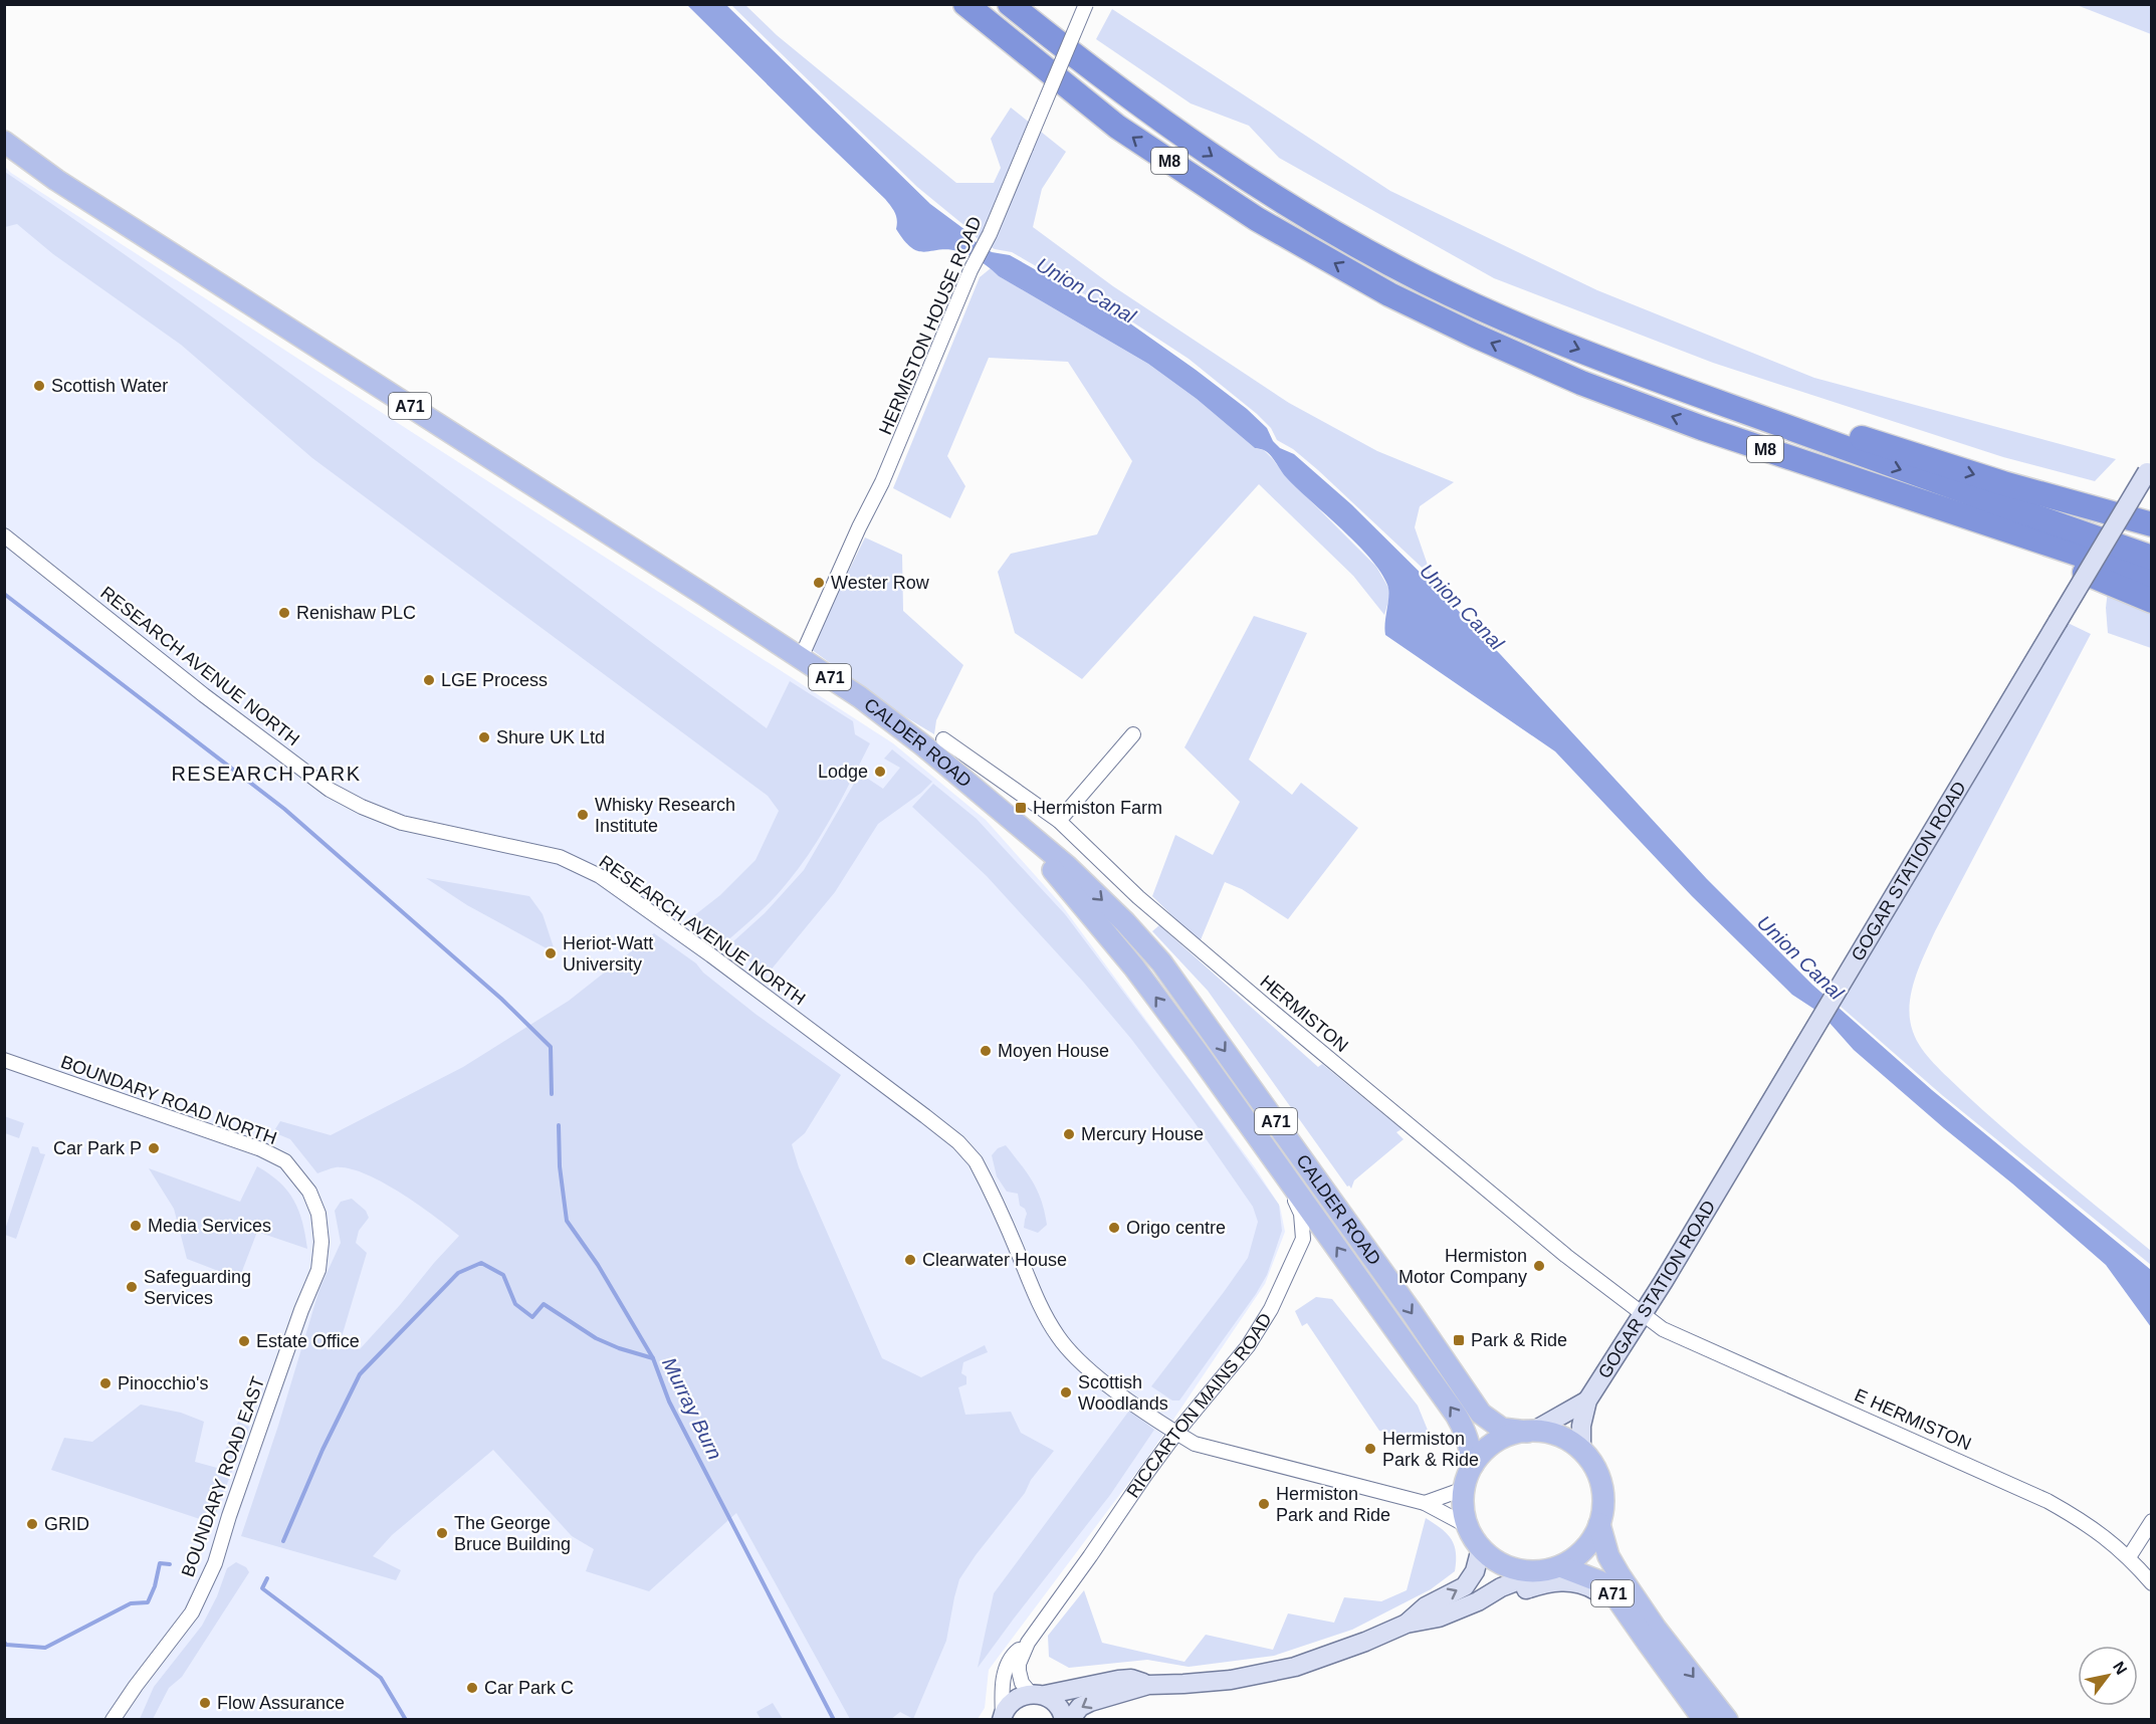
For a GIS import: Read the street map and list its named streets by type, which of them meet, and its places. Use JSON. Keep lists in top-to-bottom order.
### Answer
{
  "streets": {
    "highway": ["M8"],
    "main road": ["A71", "CALDER ROAD"],
    "street": [
      "HERMISTON HOUSE ROAD",
      "RESEARCH AVENUE NORTH",
      "GOGAR STATION ROAD",
      "HERMISTON",
      "BOUNDARY ROAD NORTH",
      "RICCARTON MAINS ROAD",
      "E HERMISTON",
      "BOUNDARY ROAD EAST"
    ]
  },
  "crossings": [
    ["HERMISTON HOUSE ROAD", "CALDER ROAD"],
    ["A71", "RESEARCH AVENUE NORTH"],
    ["A71", "CALDER ROAD"],
    ["A71", "GOGAR STATION ROAD"],
    ["RESEARCH AVENUE NORTH", "CALDER ROAD"],
    ["RESEARCH AVENUE NORTH", "GOGAR STATION ROAD"],
    ["RESEARCH AVENUE NORTH", "RICCARTON MAINS ROAD"],
    ["CALDER ROAD", "GOGAR STATION ROAD"],
    ["CALDER ROAD", "RICCARTON MAINS ROAD"],
    ["GOGAR STATION ROAD", "HERMISTON"],
    ["GOGAR STATION ROAD", "E HERMISTON"],
    ["HERMISTON", "E HERMISTON"],
    ["BOUNDARY ROAD NORTH", "BOUNDARY ROAD EAST"]
  ],
  "districts": ["RESEARCH PARK"],
  "water": ["Union Canal", "Murray Burn"],
  "places": {
    "other": [
      "Scottish Water",
      "Wester Row",
      "Renishaw PLC",
      "LGE Process",
      "Shure UK Ltd",
      "Lodge",
      "Whisky Research Institute",
      "Heriot-Watt University",
      "Moyen House",
      "Mercury House",
      "Car Park P",
      "Media Services",
      "Origo centre",
      "Clearwater House",
      "Hermiston Motor Company",
      "Safeguarding Services",
      "Estate Office",
      "Pinocchio's",
      "Scottish Woodlands",
      "Hermiston Park & Ride",
      "Hermiston Park and Ride",
      "GRID",
      "The George Bruce Building",
      "Car Park C",
      "Flow Assurance"
    ],
    "transit": ["Hermiston Farm", "Park & Ride"]
  },
  "north": "top right"
}
